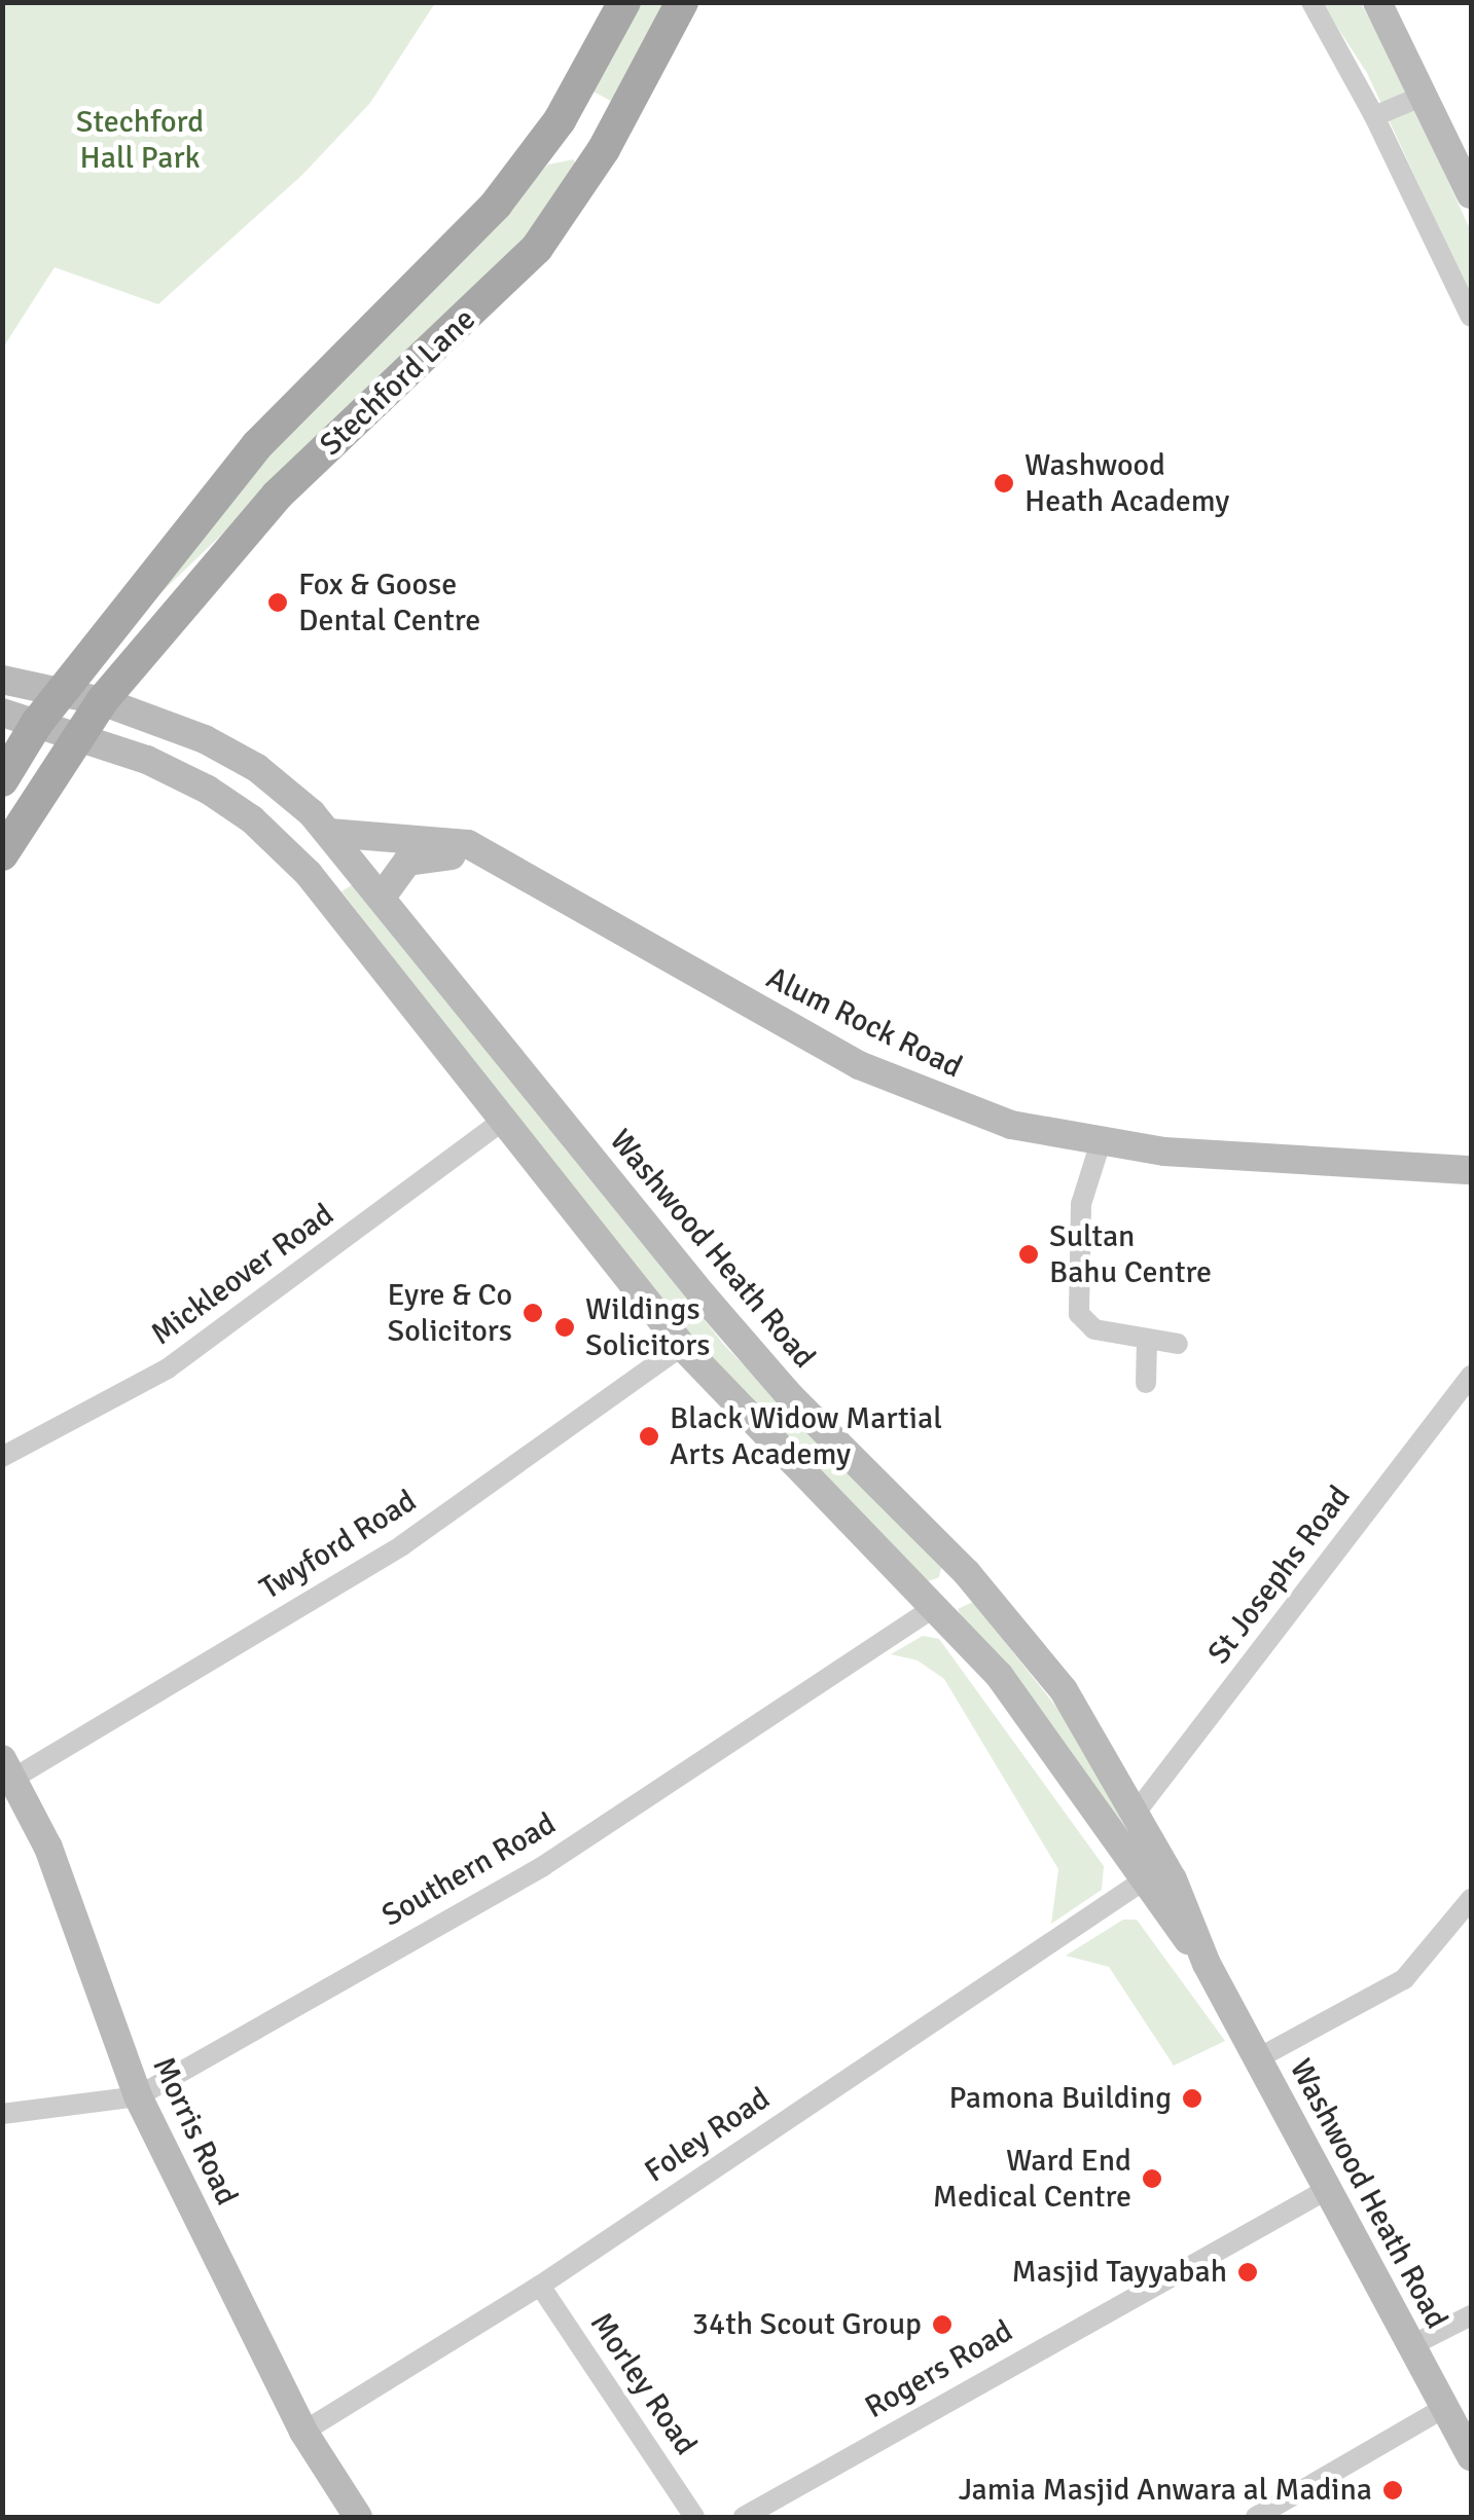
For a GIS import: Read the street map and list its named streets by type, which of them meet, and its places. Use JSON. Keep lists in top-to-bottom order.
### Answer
{
  "streets": {
    "main road": [
      "Stechford Lane",
      "Alum Rock Road",
      "Washwood Heath Road",
      "Morris Road"
    ],
    "street": [
      "Mickleover Road",
      "Twyford Road",
      "St Josephs Road",
      "Southern Road",
      "Foley Road",
      "Rogers Road",
      "Morley Road"
    ]
  },
  "crossings": [
    ["Stechford Lane", "Washwood Heath Road"],
    ["Alum Rock Road", "Washwood Heath Road"],
    ["Washwood Heath Road", "Mickleover Road"],
    ["Washwood Heath Road", "Twyford Road"],
    ["Washwood Heath Road", "St Josephs Road"],
    ["Washwood Heath Road", "Southern Road"],
    ["Washwood Heath Road", "Foley Road"],
    ["Washwood Heath Road", "Rogers Road"],
    ["Twyford Road", "Morris Road"],
    ["Southern Road", "Morris Road"],
    ["Morris Road", "Foley Road"],
    ["Foley Road", "Morley Road"]
  ],
  "parks": ["Stechford Hall Park"],
  "places": [
    "Washwood Heath Academy",
    "Fox & Goose Dental Centre",
    "Sultan Bahu Centre",
    "Eyre & Co Solicitors",
    "Wildings Solicitors",
    "Black Widow Martial Arts Academy",
    "Pamona Building",
    "Ward End Medical Centre",
    "Masjid Tayyabah",
    "34th Scout Group",
    "Jamia Masjid Anwara al Madina"
  ]
}
